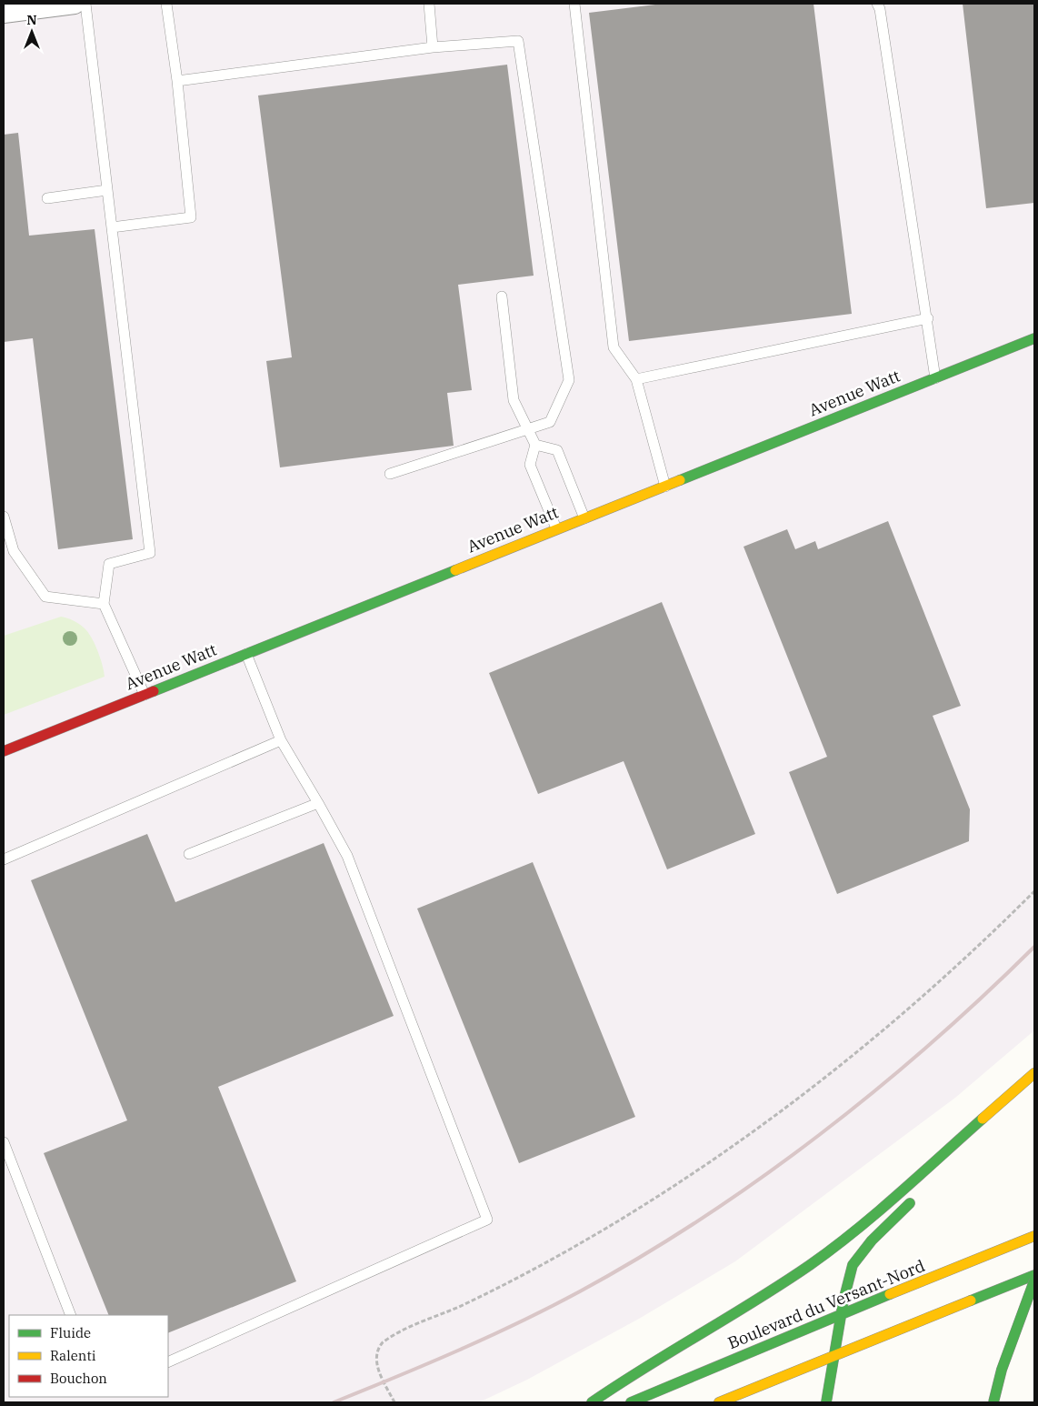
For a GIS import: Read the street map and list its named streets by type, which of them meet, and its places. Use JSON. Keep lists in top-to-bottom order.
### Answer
{
  "streets": {
    "main road": ["Avenue Watt", "Boulevard du Versant-Nord"]
  },
  "legend": ["Fluide", "Ralenti", "Bouchon"],
  "north": "top"
}
